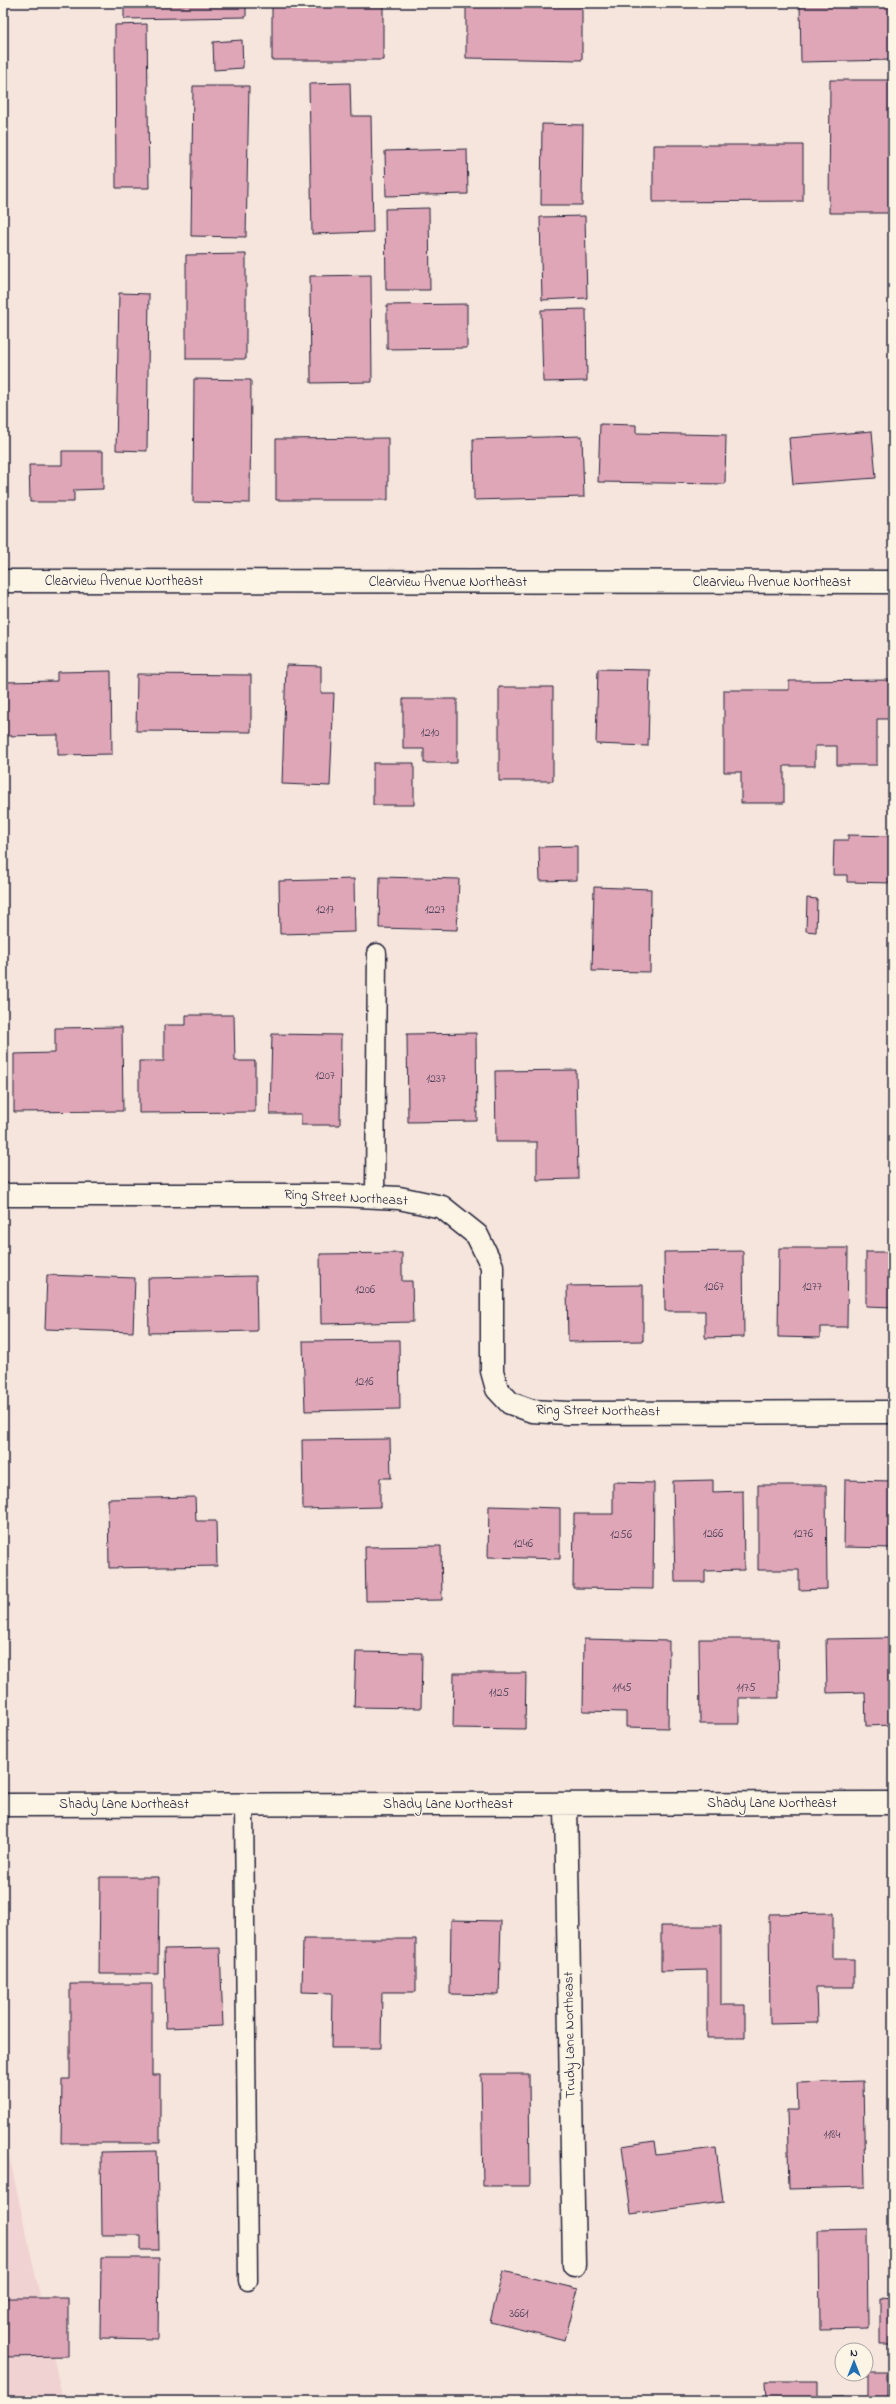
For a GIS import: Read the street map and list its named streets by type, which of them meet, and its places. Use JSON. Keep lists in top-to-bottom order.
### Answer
{
  "streets": {
    "street": [
      "Clearview Avenue Northeast",
      "Ring Street Northeast",
      "Shady Lane Northeast",
      "Trudy Lane Northeast"
    ]
  },
  "crossings": [
    ["Shady Lane Northeast", "Trudy Lane Northeast"]
  ],
  "house_numbers": [
    "1210",
    "1217",
    "1227",
    "1207",
    "1237",
    "1267",
    "1277",
    "1206",
    "1216",
    "1266",
    "1276",
    "1256",
    "1246",
    "1145",
    "1175",
    "1125",
    "1184",
    "3661"
  ],
  "north": "top"
}
